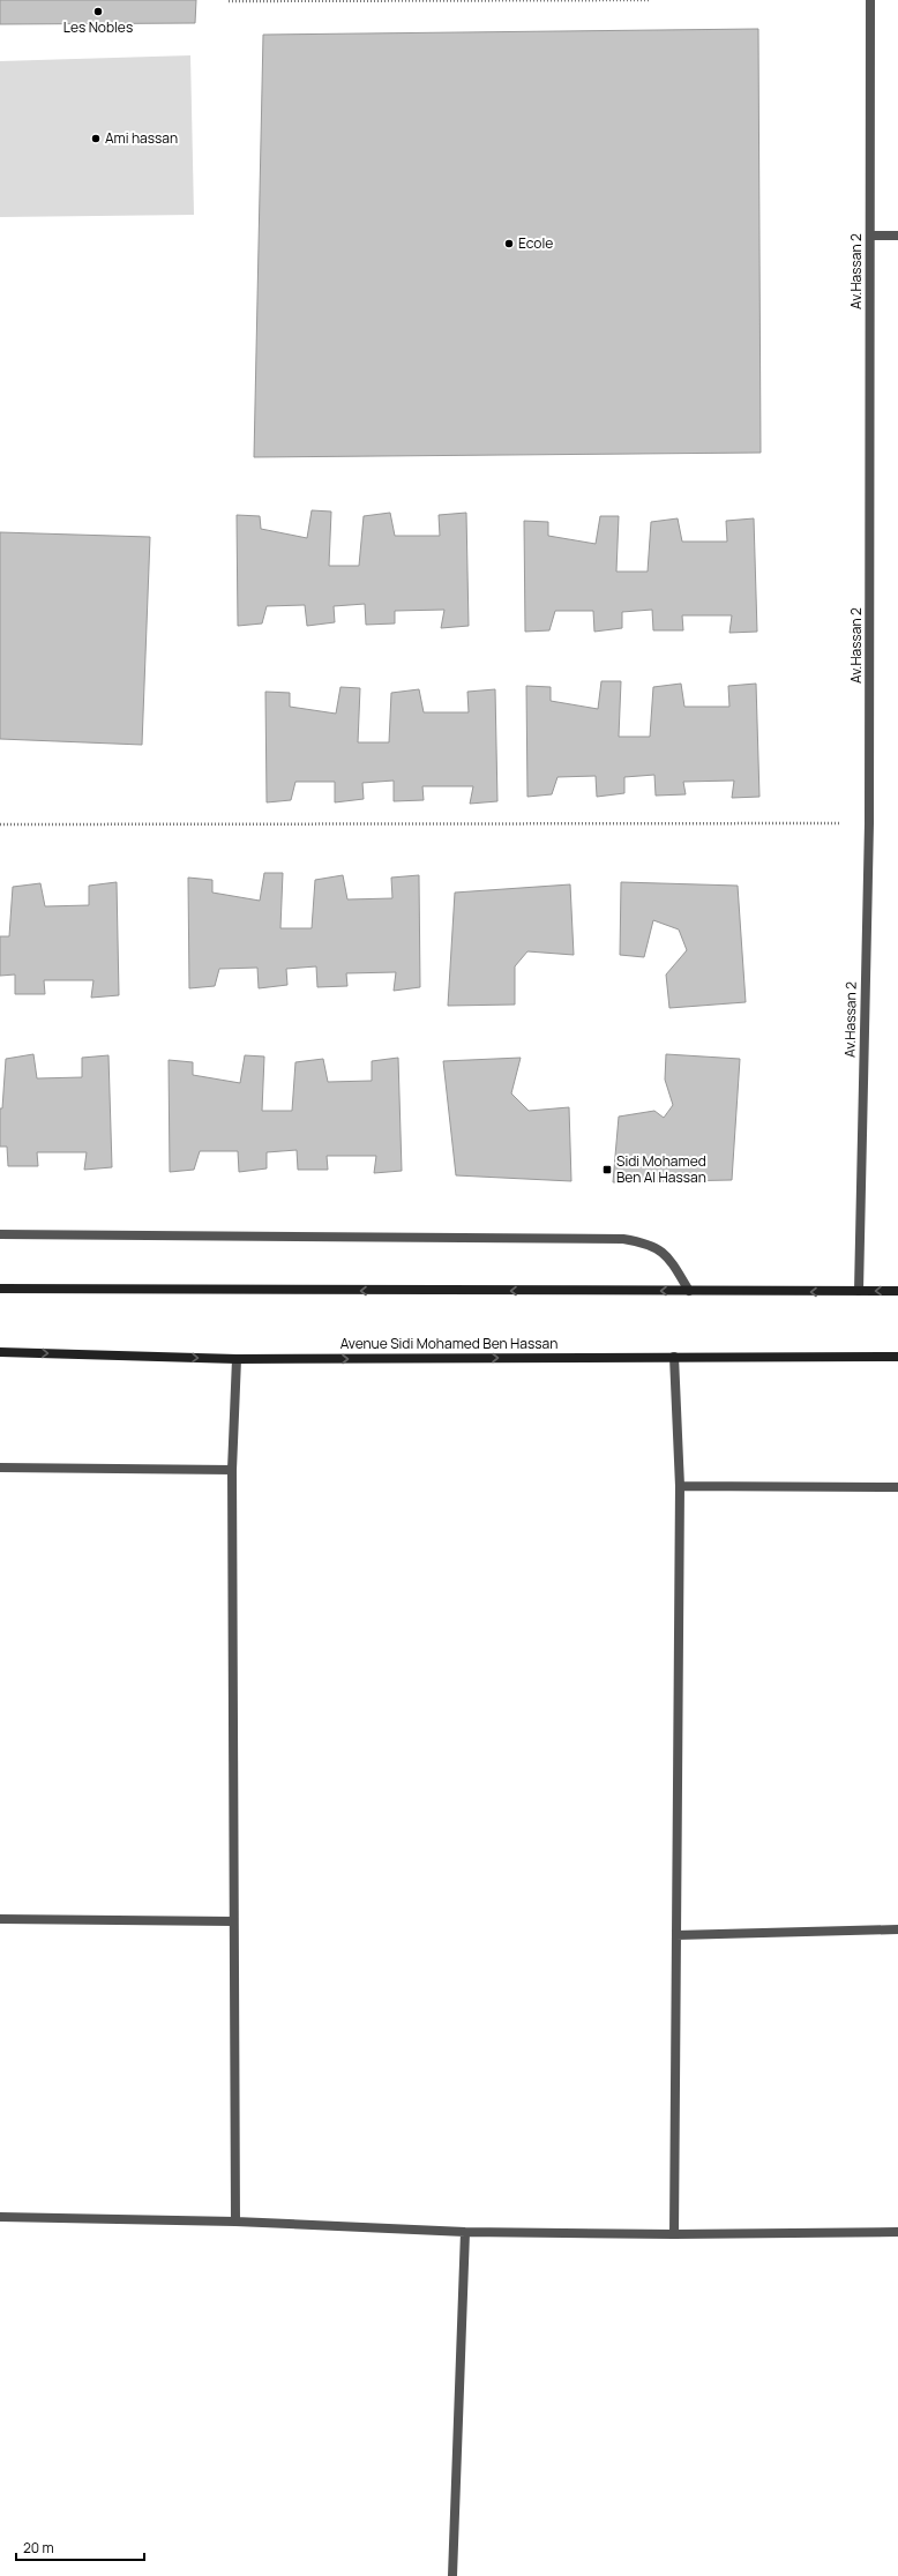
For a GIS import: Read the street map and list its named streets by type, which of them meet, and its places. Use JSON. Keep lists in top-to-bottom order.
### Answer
{
  "streets": {
    "street": ["Av.Hassan 2", "Avenue Sidi Mohamed Ben Hassan"]
  },
  "places": {
    "other": ["Les Nobles", "Ami hassan", "Ecole"],
    "transit": ["Sidi Mohamed Ben Al Hassan"]
  },
  "scale_bar": "20 m"
}
